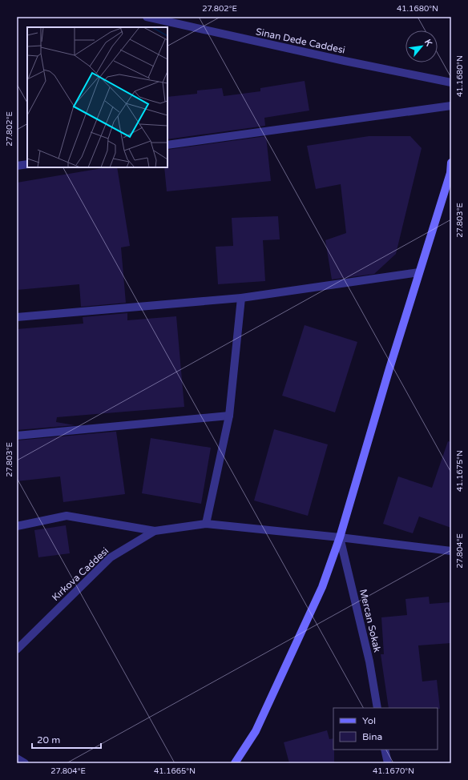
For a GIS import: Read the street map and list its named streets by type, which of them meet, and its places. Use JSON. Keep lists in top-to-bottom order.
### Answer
{
  "streets": {
    "street": ["Sinan Dede Caddesi", "Kırkova Caddesi", "Mercan Sokak"]
  },
  "crossings": [
    ["Kırkova Caddesi", "Mercan Sokak"]
  ],
  "legend": ["Yol", "Bina"],
  "scale_bar": "20 m",
  "north": "top right",
  "coordinates": [
    "27.802°E",
    "41.1680°N",
    "27.803°E",
    "41.1675°N",
    "27.804°E",
    "41.1665°N",
    "41.1670°N"
  ]
}
